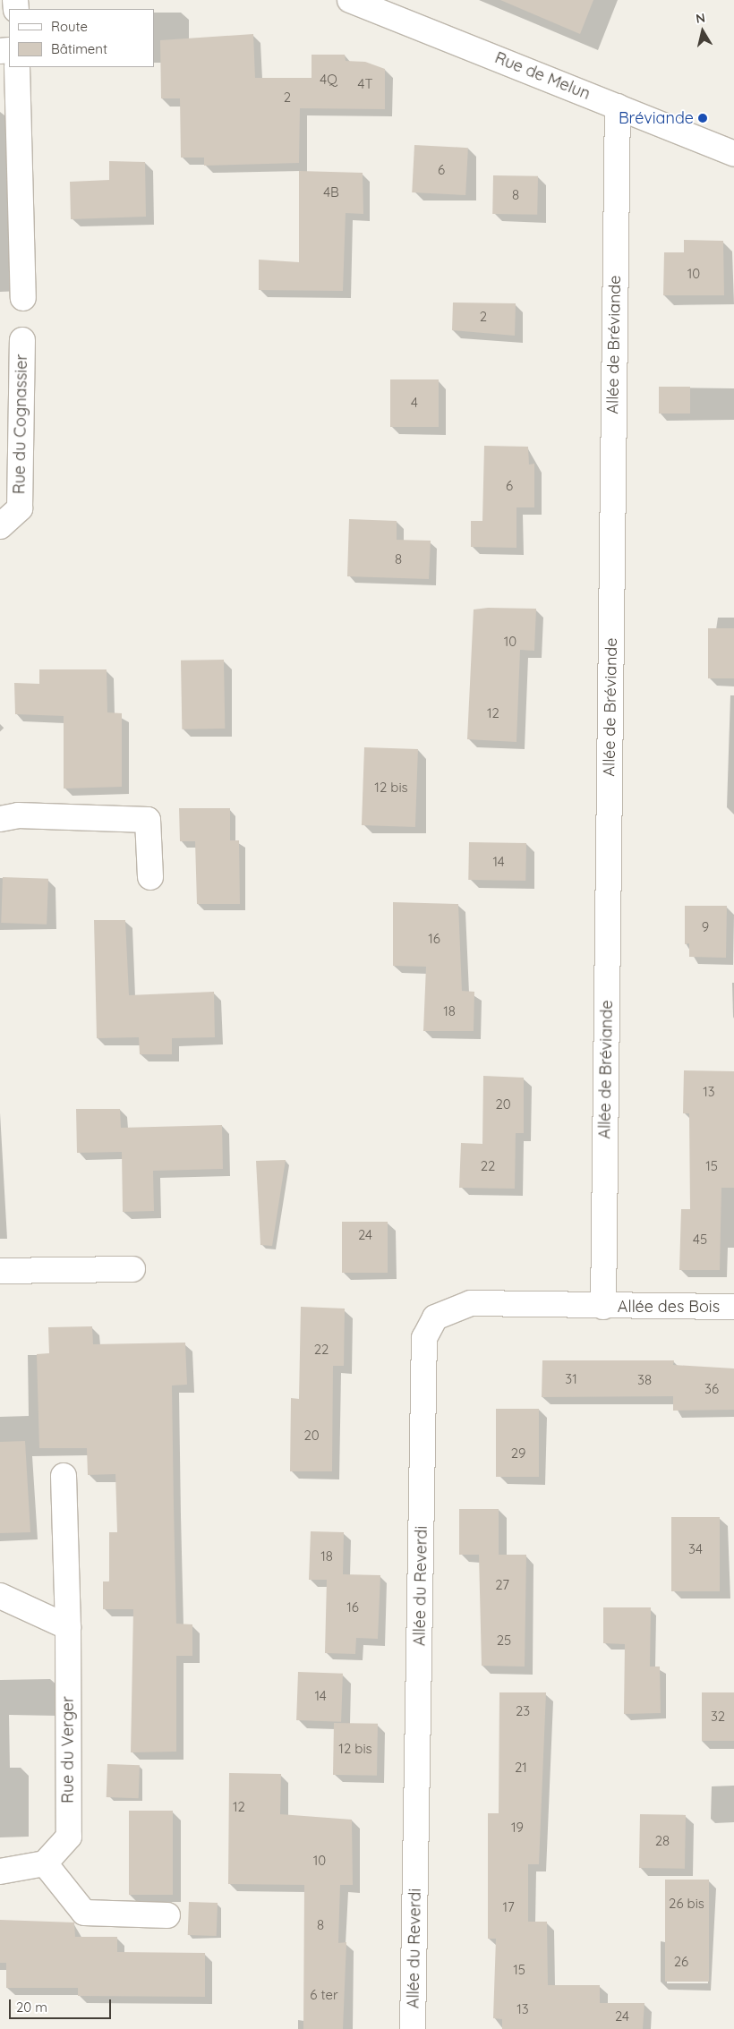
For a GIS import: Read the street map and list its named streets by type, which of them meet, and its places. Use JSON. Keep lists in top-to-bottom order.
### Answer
{
  "streets": {
    "street": [
      "Rue de Melun",
      "Allée de Bréviande",
      "Rue du Cognassier",
      "Allée des Bois",
      "Allée du Reverdi",
      "Rue du Verger"
    ]
  },
  "crossings": [
    ["Rue de Melun", "Allée de Bréviande"],
    ["Allée de Bréviande", "Allée des Bois"],
    ["Allée de Bréviande", "Allée du Reverdi"],
    ["Allée des Bois", "Allée du Reverdi"]
  ],
  "places": ["Bréviande"],
  "house_numbers": [
    "4Q",
    "4T",
    "2",
    "6",
    "4B",
    "8",
    "10",
    "2",
    "4",
    "6",
    "8",
    "10",
    "12",
    "12 bis",
    "14",
    "9",
    "16",
    "18",
    "13",
    "20",
    "22",
    "15",
    "24",
    "45",
    "22",
    "31",
    "38",
    "36",
    "20",
    "29",
    "34",
    "18",
    "27",
    "16",
    "25",
    "14",
    "23",
    "32",
    "12 bis",
    "21",
    "12",
    "19",
    "28",
    "10",
    "26 bis",
    "17",
    "8",
    "26",
    "15",
    "6 ter",
    "13",
    "24"
  ],
  "legend": ["Route", "Bâtiment"],
  "scale_bar": "20 m",
  "north": "top"
}
